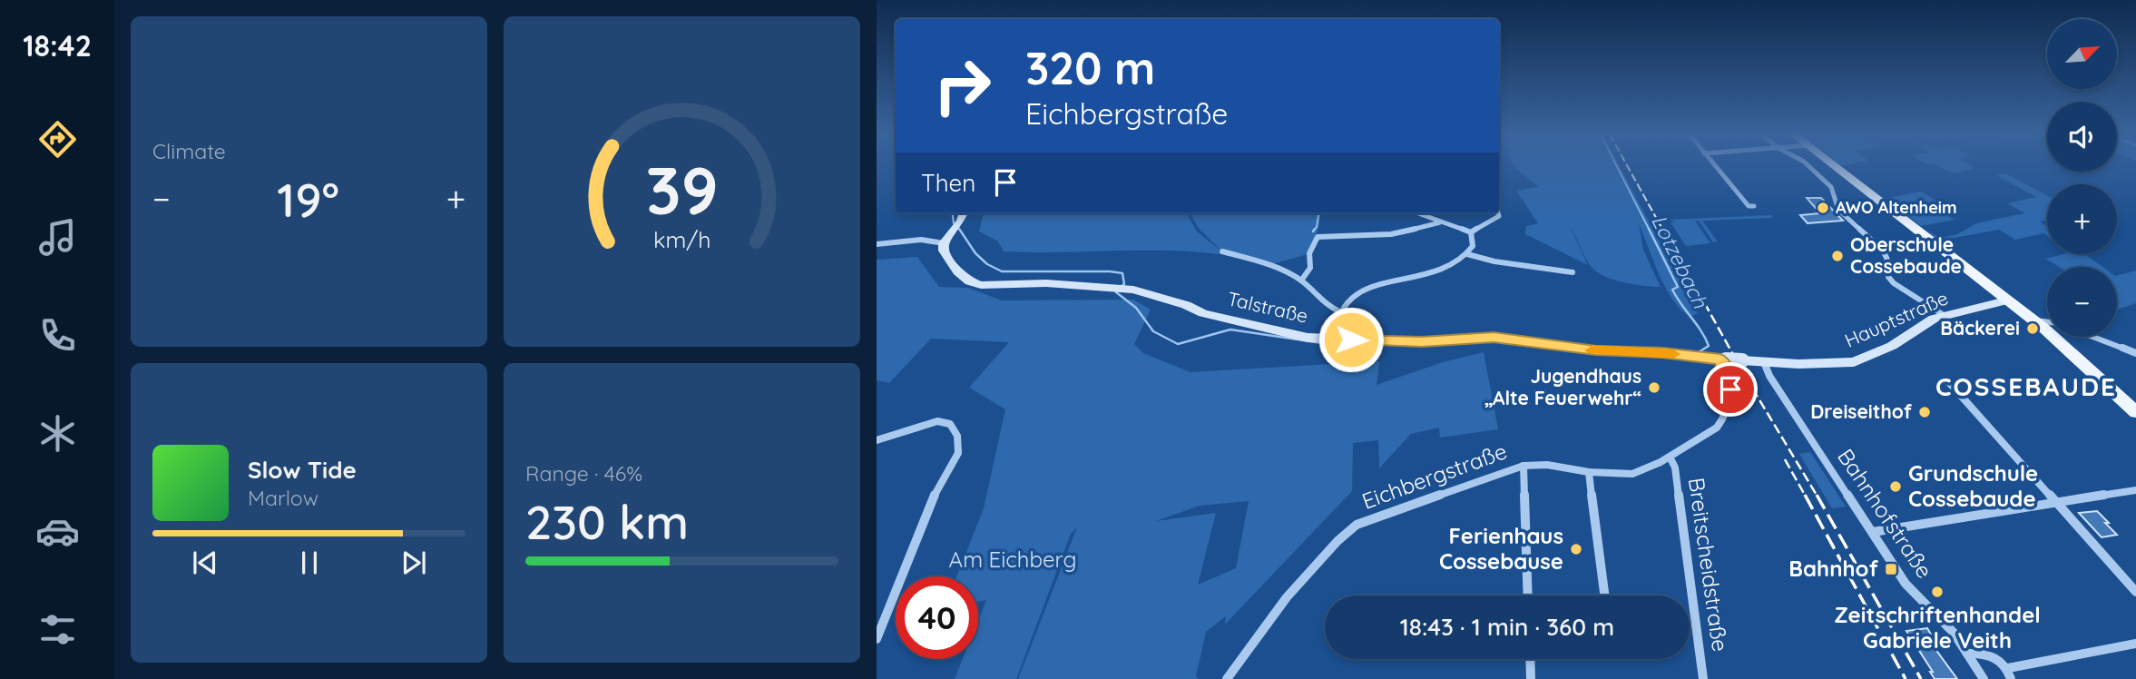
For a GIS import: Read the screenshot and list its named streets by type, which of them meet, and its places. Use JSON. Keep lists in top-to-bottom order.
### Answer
{
  "streets": {
    "street": [
      "Talstraße",
      "Hauptstraße",
      "Eichbergstraße",
      "Bahnhofstraße",
      "Breitscheidstraße"
    ]
  },
  "crossings": [
    ["Talstraße", "Hauptstraße"],
    ["Talstraße", "Eichbergstraße"],
    ["Talstraße", "Bahnhofstraße"],
    ["Hauptstraße", "Bahnhofstraße"],
    ["Eichbergstraße", "Breitscheidstraße"]
  ],
  "districts": ["COSSEBAUDE"],
  "water": ["Lotzebach"],
  "parks": ["Am Eichberg"],
  "places": {
    "other": [
      "AWO Altenheim",
      "Oberschule Cossebaude",
      "Bäckerei",
      "Jugendhaus „Alte Feuerwehr“",
      "Dreiseithof",
      "Grundschule Cossebaude",
      "Ferienhaus Cossebause",
      "Zeitschriftenhandel Gabriele Veith"
    ],
    "transit": ["Bahnhof"]
  },
  "north": "top right",
  "page": {
    "tabs": "18:42",
    "tile": [
      "Climate",
      ["Range · 46%", "230 km"]
    ],
    "map_buttons": ["+", "−"],
    "turn": ["320 m", "Eichbergstraße"],
    "then": "Then",
    "heat": ["−", "19°", "+"],
    "song": ["Slow Tide", "Marlow"],
    "limit": "40",
    "trip": "18:43 · 1 min · 360 m",
    "gauge": ["39", "km/h"]
  }
}
